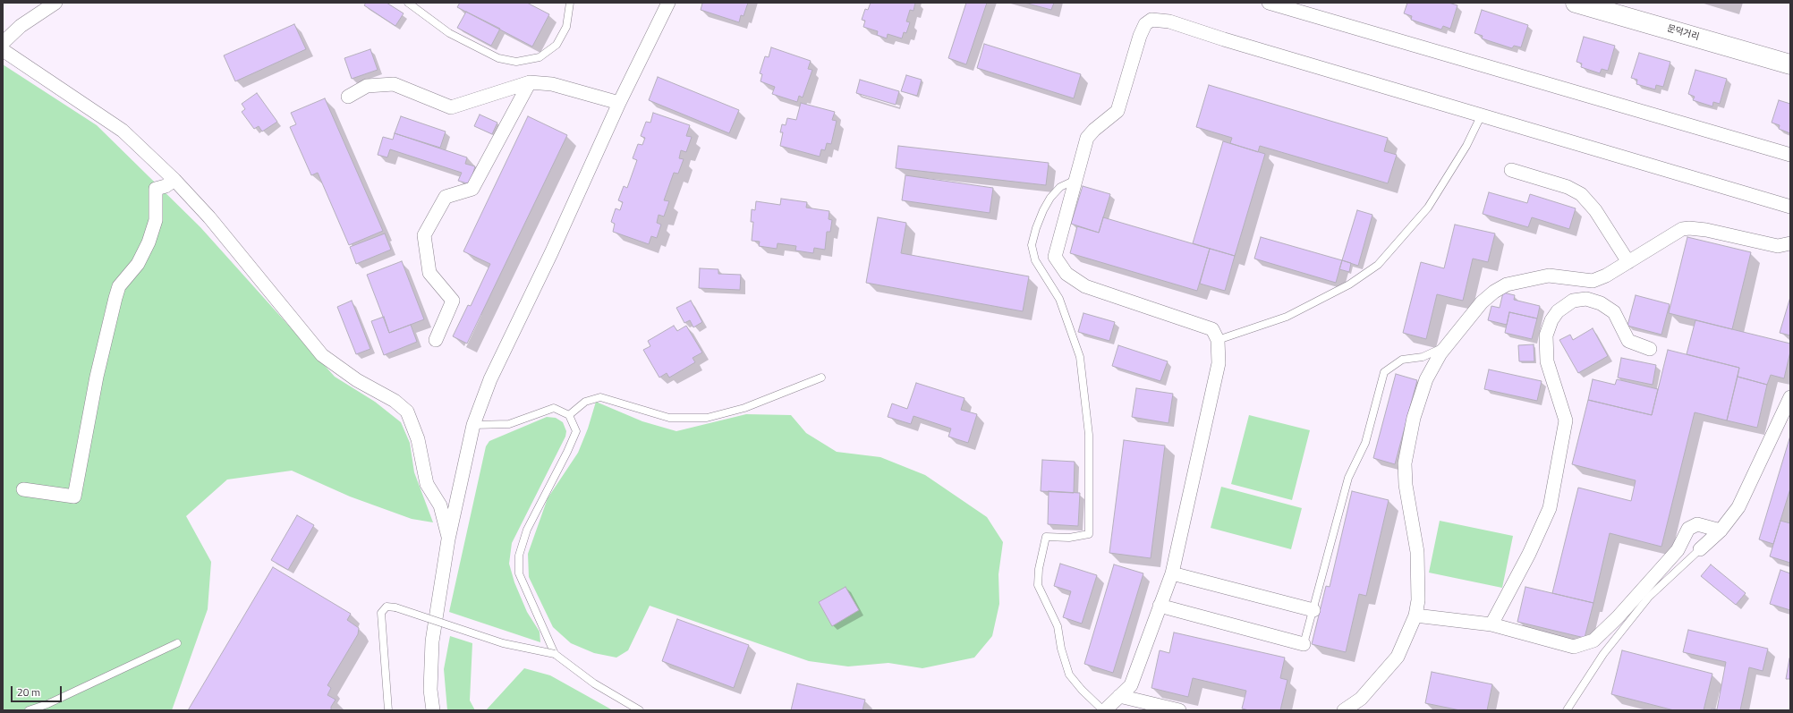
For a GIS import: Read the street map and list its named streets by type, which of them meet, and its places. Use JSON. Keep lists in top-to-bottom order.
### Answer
{
  "streets": {
    "main road": ["문덕거리"]
  },
  "scale_bar": "20 m"
}
